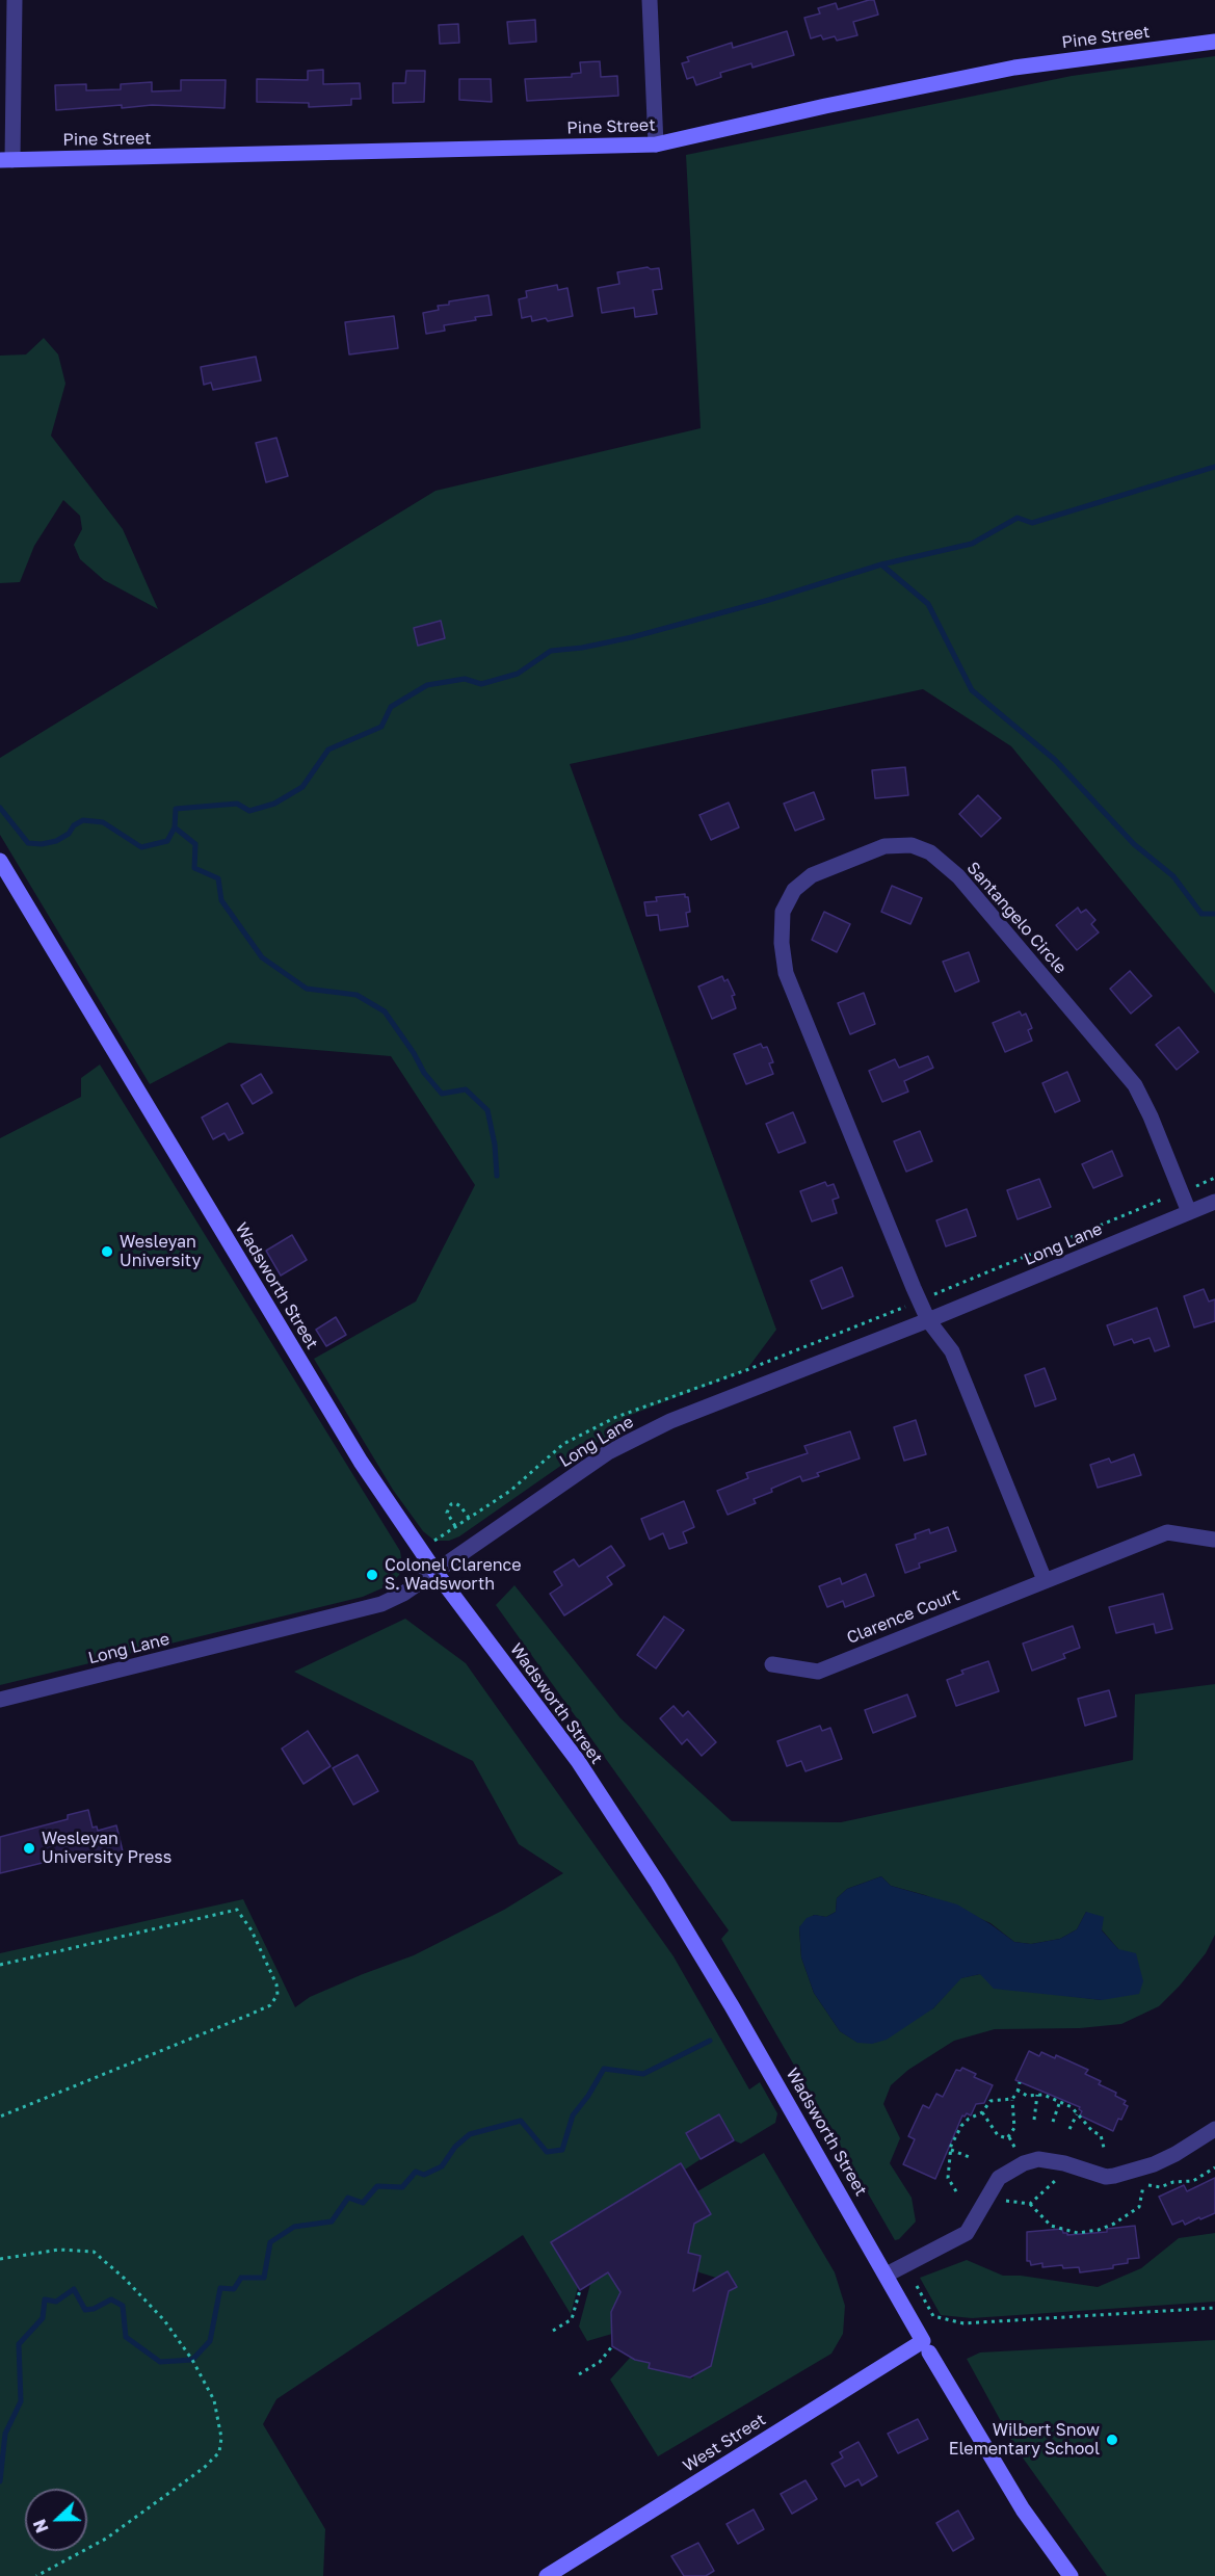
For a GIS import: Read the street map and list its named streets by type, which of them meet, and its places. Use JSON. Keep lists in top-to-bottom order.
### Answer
{
  "streets": {
    "street": [
      "Pine Street",
      "Santangelo Circle",
      "Long Lane",
      "Wadsworth Street",
      "Clarence Court",
      "West Street"
    ]
  },
  "crossings": [
    ["Santangelo Circle", "Long Lane"],
    ["Long Lane", "Wadsworth Street"],
    ["Wadsworth Street", "West Street"]
  ],
  "places": [
    "Wesleyan University",
    "Colonel Clarence S. Wadsworth",
    "Wesleyan University Press",
    "Wilbert Snow Elementary School"
  ],
  "north": "left"
}
